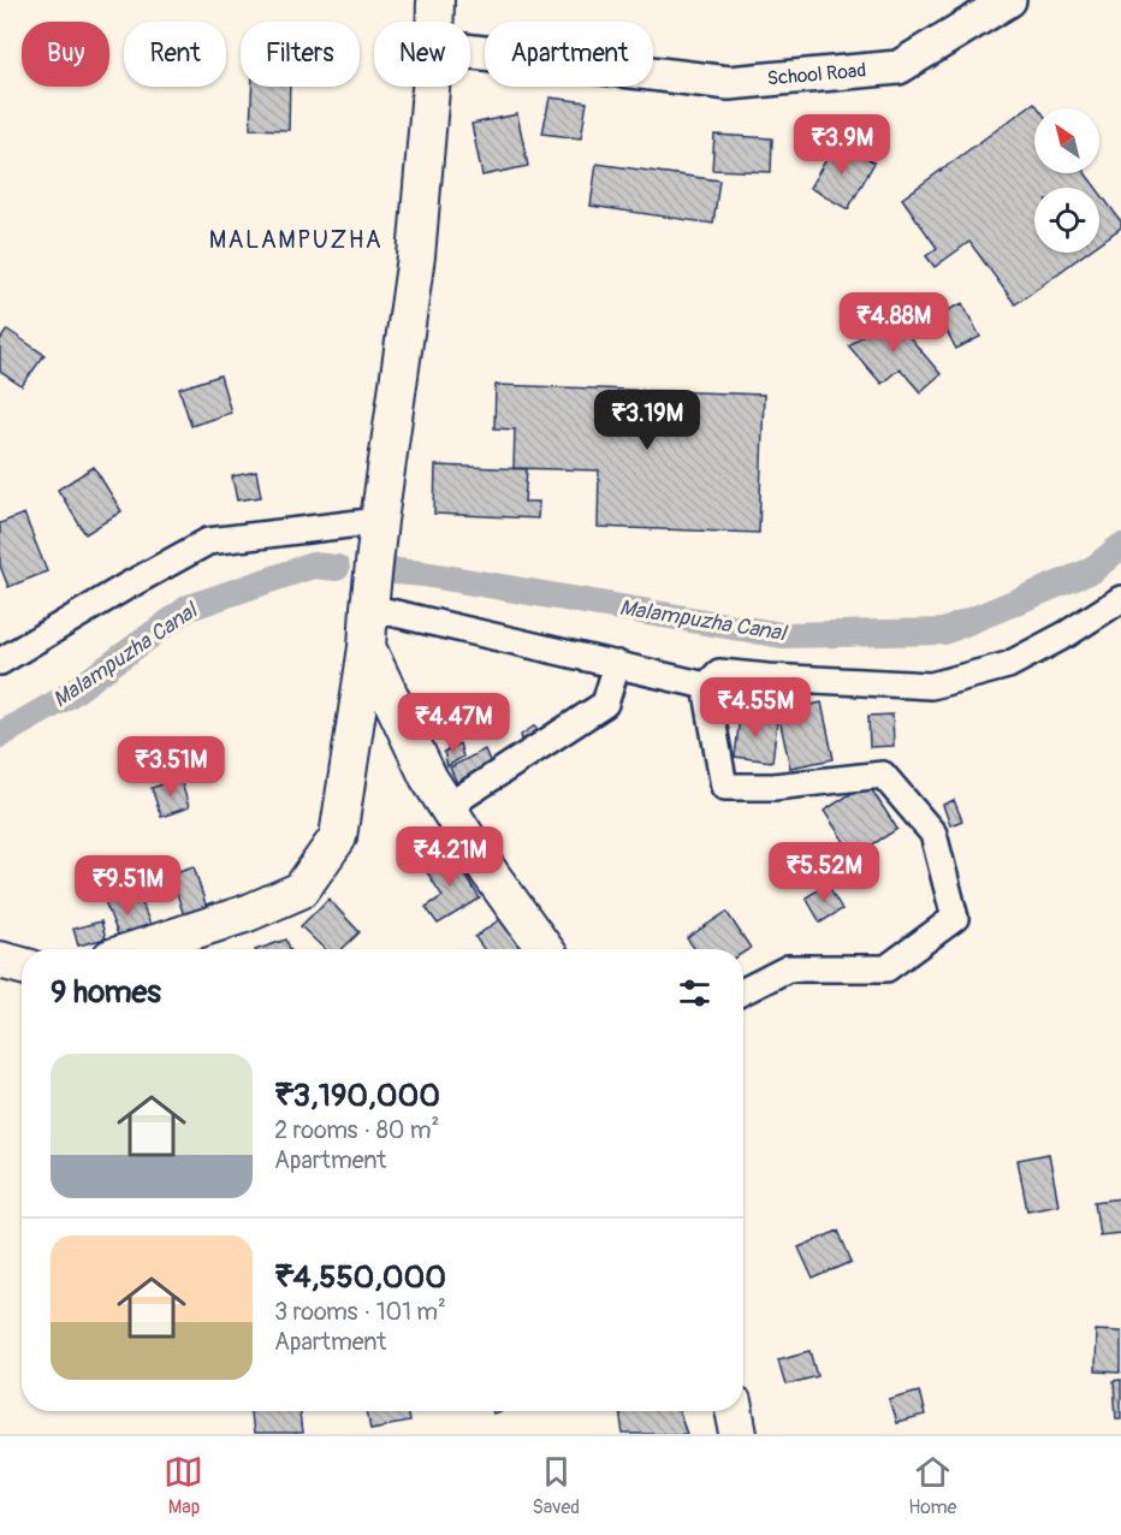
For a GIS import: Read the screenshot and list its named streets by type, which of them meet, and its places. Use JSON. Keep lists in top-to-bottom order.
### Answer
{
  "streets": {
    "street": ["School Road"]
  },
  "districts": ["MALAMPUZHA"],
  "water": ["Malampuzha Canal"],
  "north": "top left",
  "page": {
    "chip": [
      "Buy",
      "Rent",
      "Filters",
      "New",
      "Apartment"
    ],
    "price": [
      "₹3.9M",
      "₹4.88M",
      "₹3.19M",
      "₹4.55M",
      "₹4.47M",
      "₹3.51M",
      "₹4.21M",
      "₹5.52M",
      "₹9.51M"
    ],
    "heading": "9 homes",
    "list": [
      {
        "name": "₹3,190,000",
        "note": "2 rooms · 80 m² · Apartment"
      },
      {
        "name": "₹4,550,000",
        "note": "3 rooms · 101 m² · Apartment"
      }
    ],
    "tabs": ["Map", "Saved", "Home"]
  }
}
